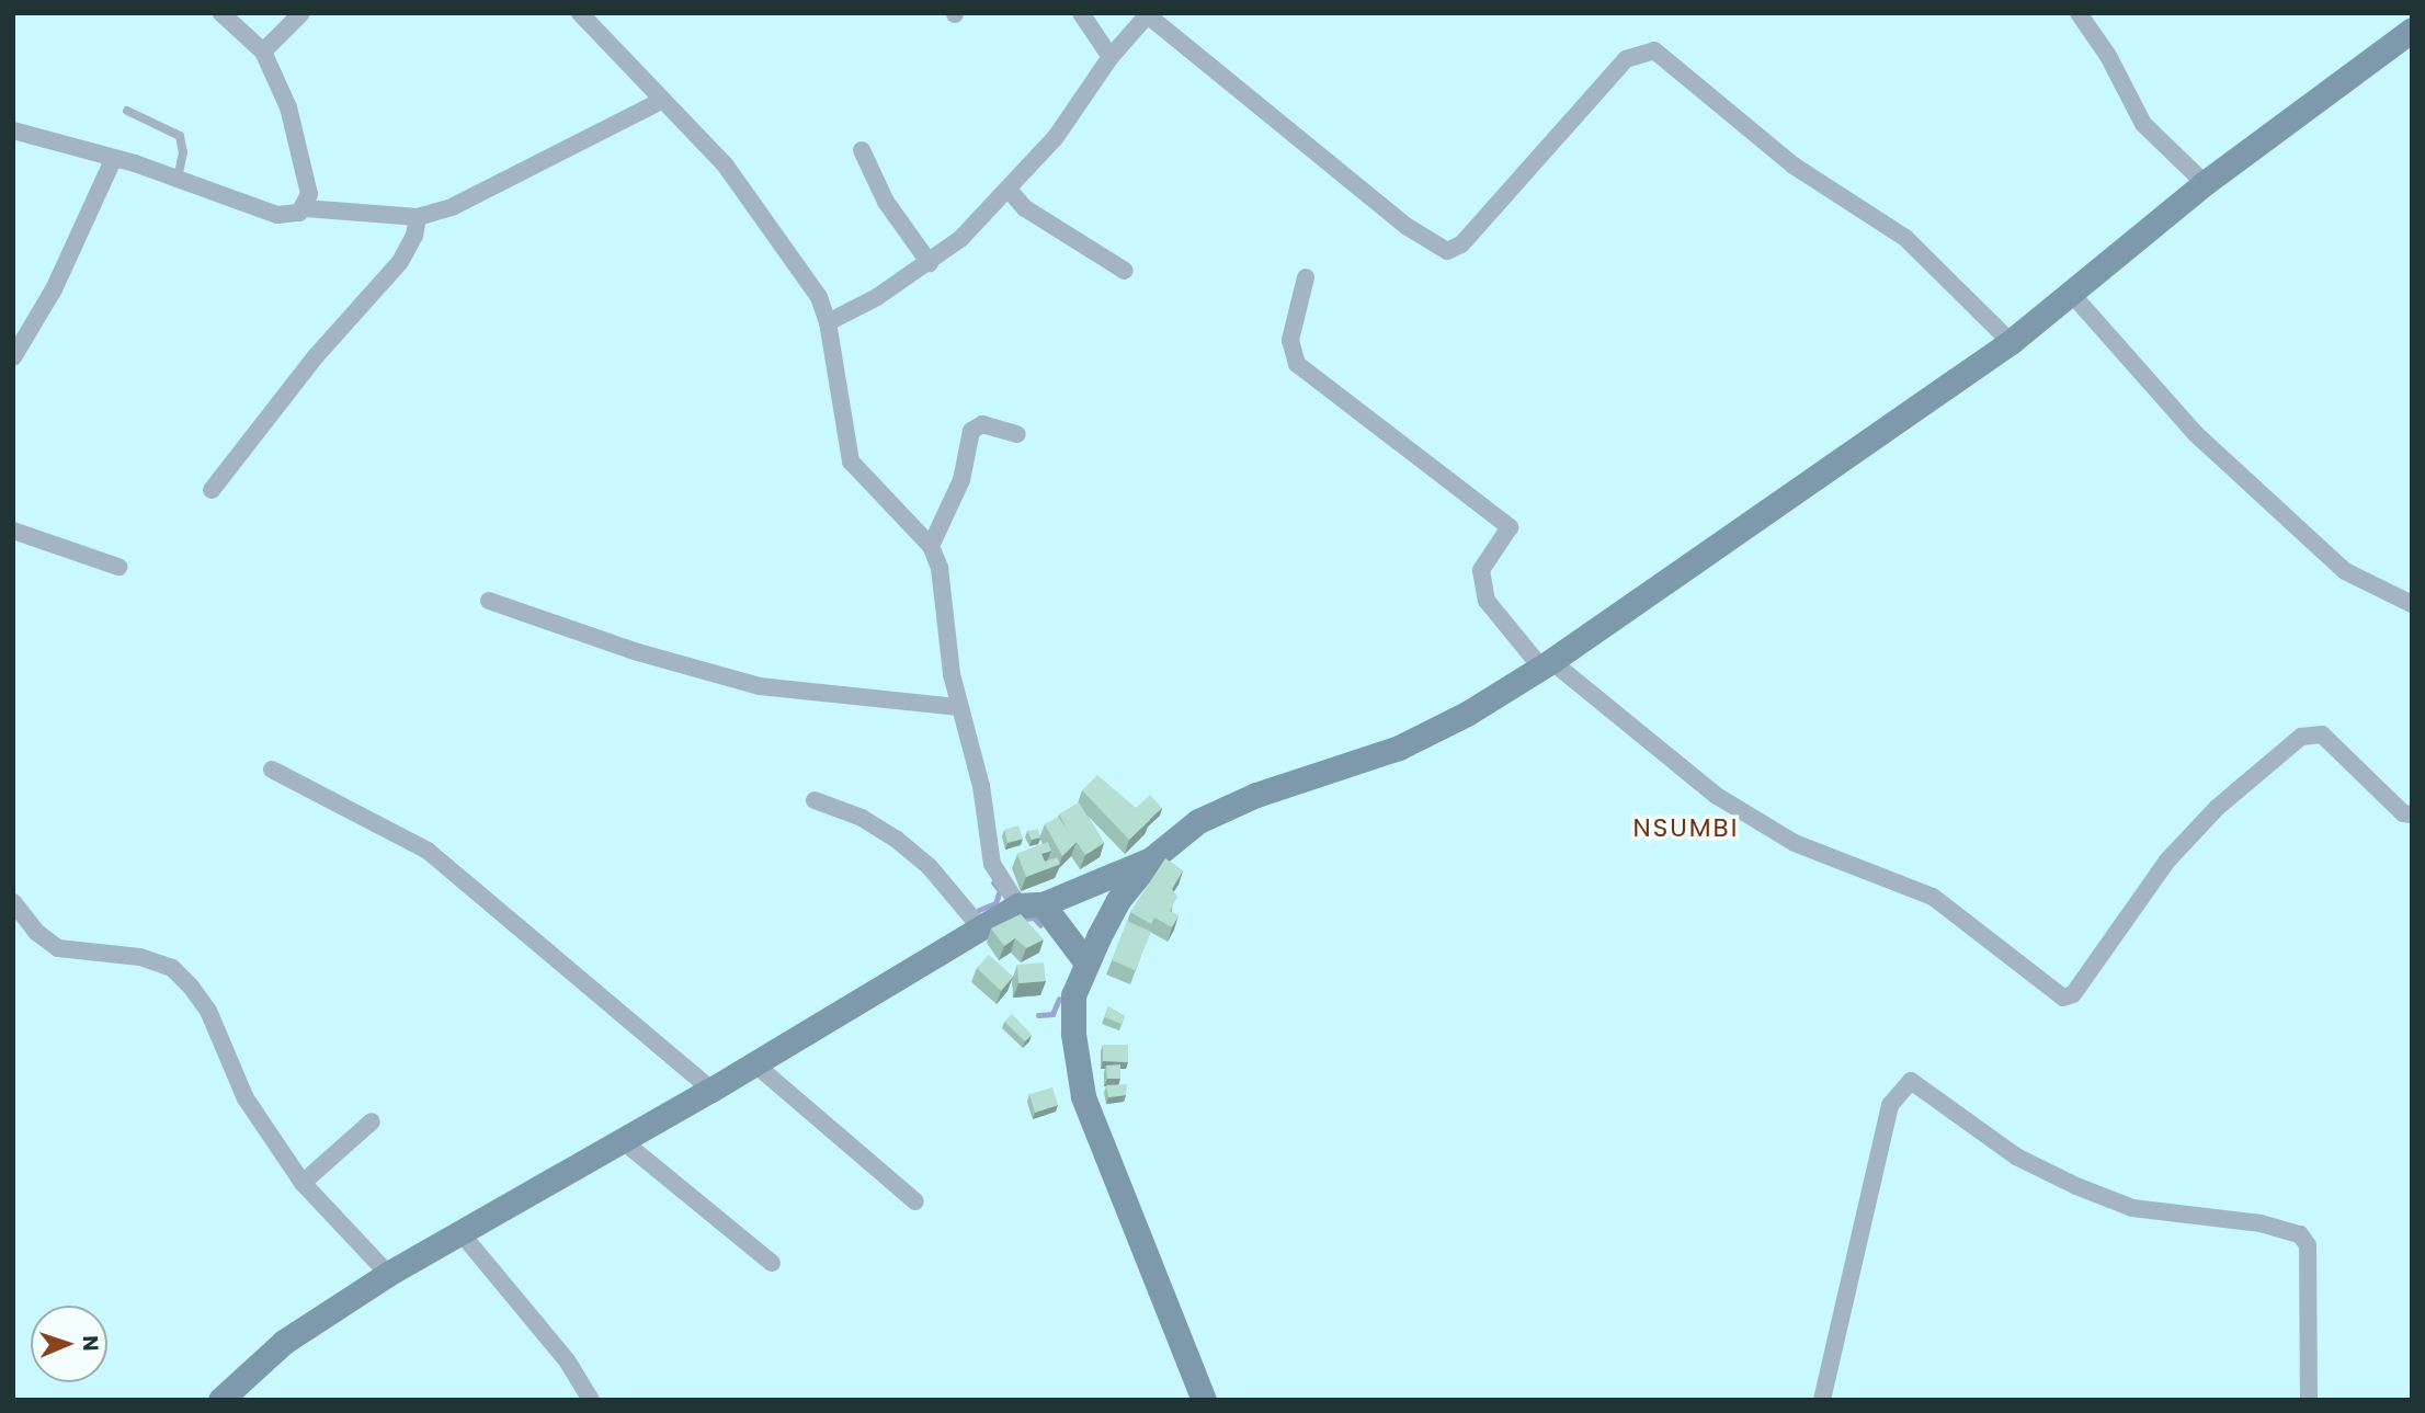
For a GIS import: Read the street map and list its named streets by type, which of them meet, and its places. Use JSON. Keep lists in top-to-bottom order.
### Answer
{
  "districts": ["NSUMBI"],
  "north": "right"
}
